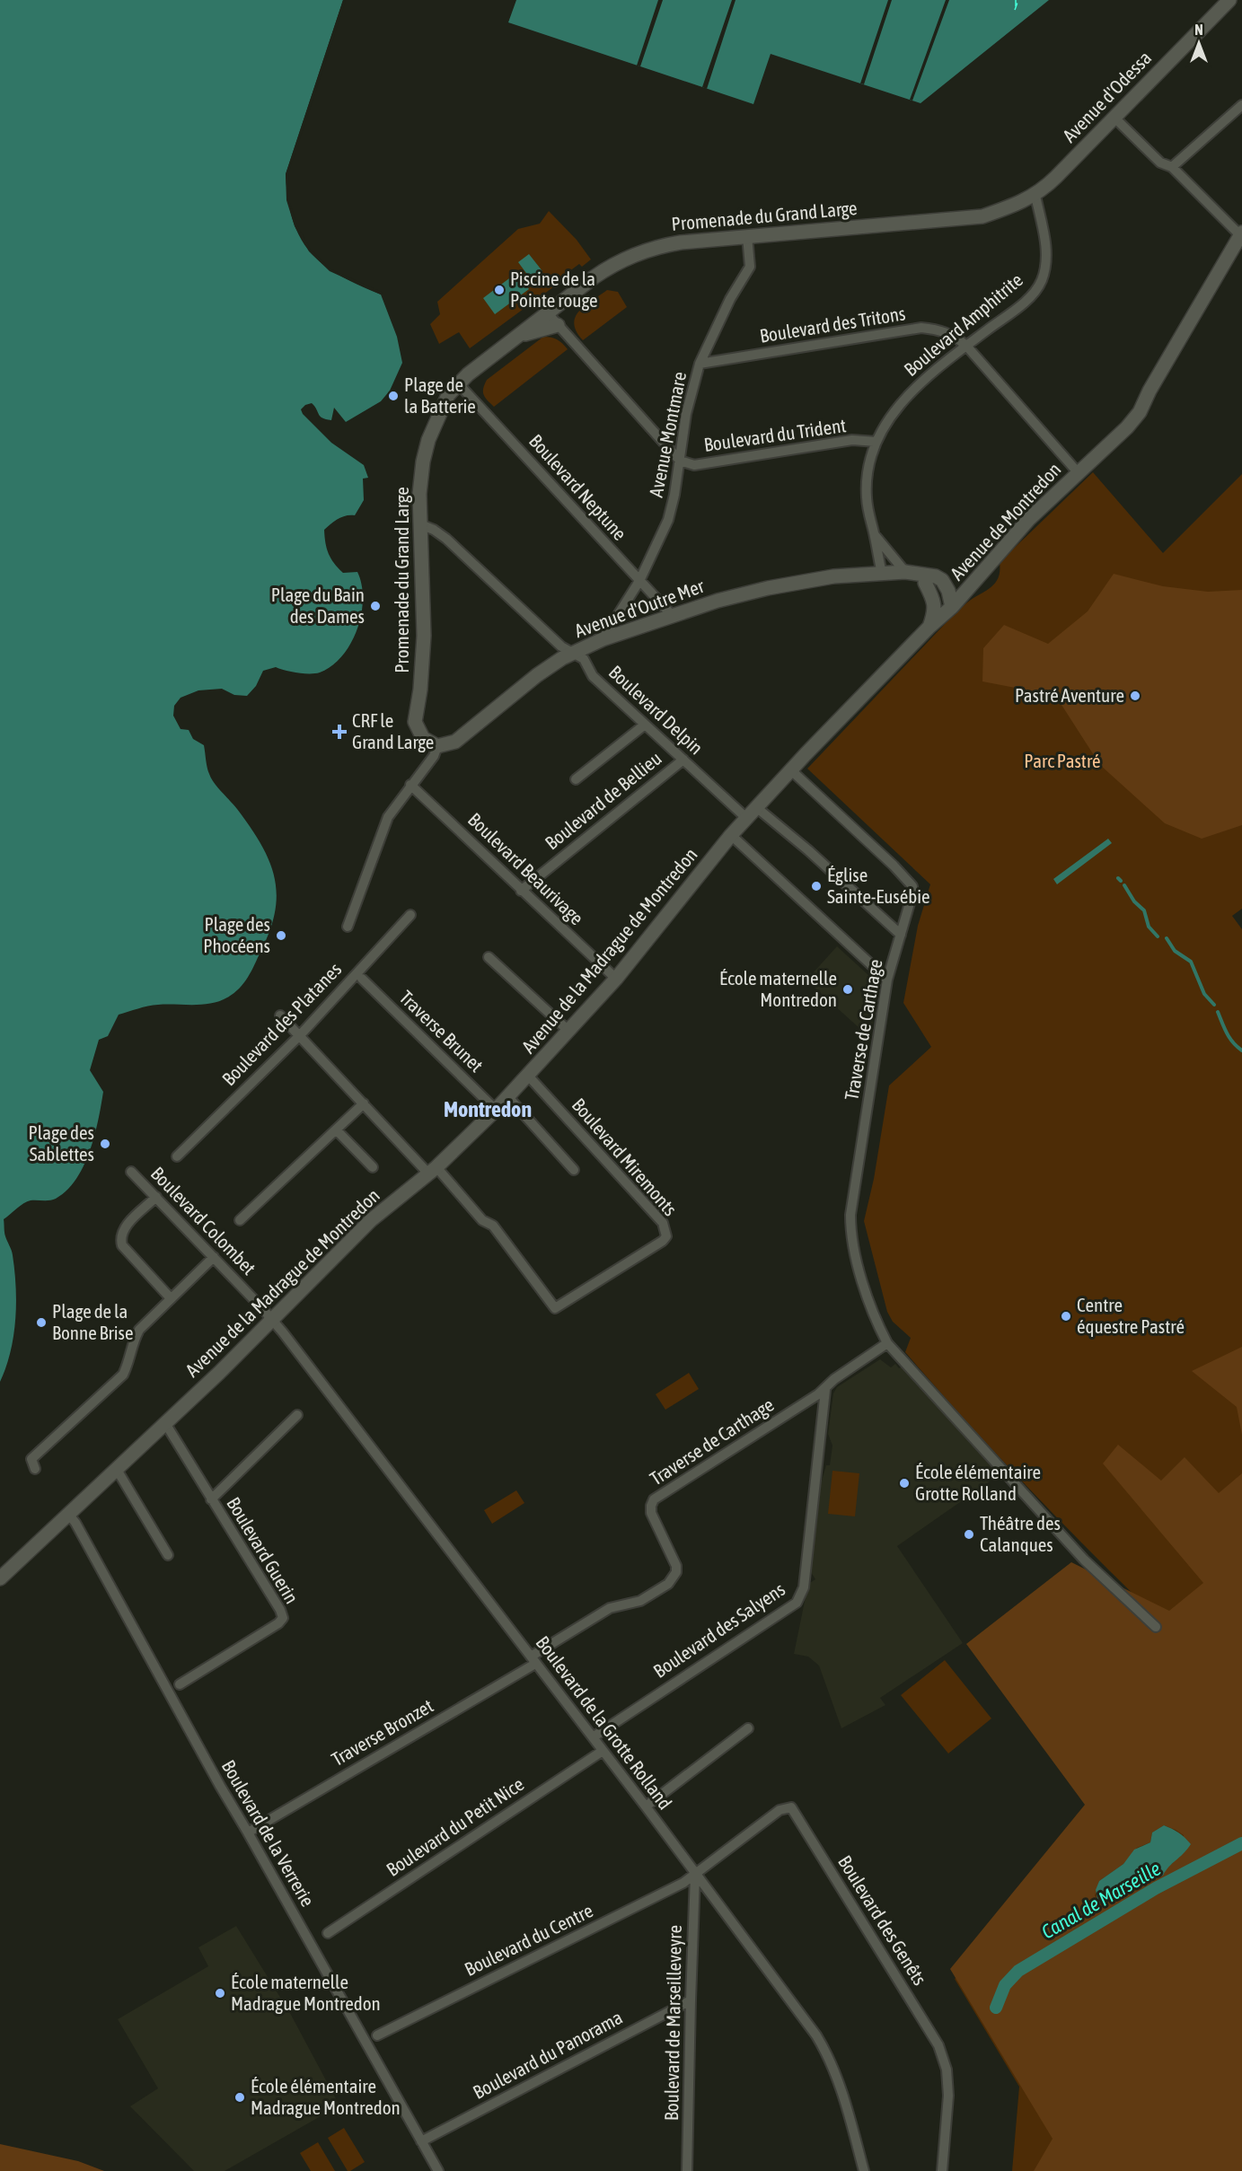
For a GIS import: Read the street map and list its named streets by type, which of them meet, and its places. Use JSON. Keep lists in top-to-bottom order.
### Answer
{
  "streets": {
    "street": [
      "Avenue d'Odessa",
      "Promenade du Grand Large",
      "Boulevard des Tritons",
      "Boulevard Amphitrite",
      "Avenue Montmare",
      "Boulevard du Trident",
      "Boulevard Neptune",
      "Avenue de Montredon",
      "Avenue d'Outre Mer",
      "Boulevard Delpin",
      "Boulevard de Bellieu",
      "Boulevard Beaurivage",
      "Avenue de la Madrague de Montredon",
      "Boulevard des Platanes",
      "Traverse de Carthage",
      "Traverse Brunet",
      "Boulevard Miremonts",
      "Boulevard Colombet",
      "Boulevard Guerin",
      "Boulevard des Salyens",
      "Boulevard de la Grotte Rolland",
      "Traverse Bronzet",
      "Boulevard du Petit Nice",
      "Boulevard de la Verrerie",
      "Boulevard des Genêts",
      "Boulevard du Centre",
      "Boulevard de Marseilleveyre",
      "Boulevard du Panorama"
    ]
  },
  "crossings": [
    ["Avenue d'Odessa", "Promenade du Grand Large"],
    ["Avenue d'Odessa", "Boulevard Amphitrite"],
    ["Promenade du Grand Large", "Boulevard Amphitrite"],
    ["Promenade du Grand Large", "Avenue Montmare"],
    ["Promenade du Grand Large", "Boulevard Neptune"],
    ["Promenade du Grand Large", "Avenue d'Outre Mer"],
    ["Promenade du Grand Large", "Boulevard Delpin"],
    ["Boulevard des Tritons", "Boulevard Amphitrite"],
    ["Boulevard des Tritons", "Avenue Montmare"],
    ["Boulevard des Tritons", "Avenue de Montredon"],
    ["Boulevard Amphitrite", "Boulevard du Trident"],
    ["Boulevard Amphitrite", "Avenue d'Outre Mer"],
    ["Avenue Montmare", "Boulevard du Trident"],
    ["Avenue Montmare", "Boulevard Neptune"],
    ["Avenue Montmare", "Avenue d'Outre Mer"],
    ["Boulevard Neptune", "Avenue d'Outre Mer"],
    ["Avenue de Montredon", "Avenue d'Outre Mer"],
    ["Avenue de Montredon", "Boulevard Delpin"],
    ["Avenue de Montredon", "Avenue de la Madrague de Montredon"],
    ["Avenue de Montredon", "Traverse de Carthage"],
    ["Avenue d'Outre Mer", "Boulevard Delpin"],
    ["Boulevard Delpin", "Boulevard de Bellieu"],
    ["Boulevard Delpin", "Avenue de la Madrague de Montredon"],
    ["Boulevard de Bellieu", "Boulevard Beaurivage"],
    ["Boulevard Beaurivage", "Avenue de la Madrague de Montredon"],
    ["Avenue de la Madrague de Montredon", "Traverse Brunet"],
    ["Avenue de la Madrague de Montredon", "Boulevard Miremonts"],
    ["Avenue de la Madrague de Montredon", "Boulevard Colombet"],
    ["Avenue de la Madrague de Montredon", "Boulevard Guerin"],
    ["Avenue de la Madrague de Montredon", "Boulevard de la Grotte Rolland"],
    ["Avenue de la Madrague de Montredon", "Boulevard de la Verrerie"],
    ["Traverse de Carthage", "Boulevard des Salyens"],
    ["Traverse de Carthage", "Boulevard de la Grotte Rolland"],
    ["Traverse de Carthage", "Traverse Bronzet"],
    ["Boulevard Colombet", "Boulevard de la Grotte Rolland"],
    ["Boulevard des Salyens", "Boulevard de la Grotte Rolland"],
    ["Boulevard de la Grotte Rolland", "Traverse Bronzet"],
    ["Boulevard de la Grotte Rolland", "Boulevard du Petit Nice"],
    ["Boulevard de la Grotte Rolland", "Boulevard des Genêts"],
    ["Boulevard de la Grotte Rolland", "Boulevard du Centre"],
    ["Boulevard de la Grotte Rolland", "Boulevard de Marseilleveyre"],
    ["Traverse Bronzet", "Boulevard de la Verrerie"],
    ["Boulevard de la Verrerie", "Boulevard du Panorama"],
    ["Boulevard des Genêts", "Boulevard du Centre"],
    ["Boulevard des Genêts", "Boulevard de Marseilleveyre"],
    ["Boulevard du Centre", "Boulevard de Marseilleveyre"],
    ["Boulevard de Marseilleveyre", "Boulevard du Panorama"]
  ],
  "districts": ["Montredon"],
  "water": ["Canal de Marseille"],
  "parks": ["Parc Pastré"],
  "places": {
    "other": [
      "Piscine de la Pointe rouge",
      "Plage de la Batterie",
      "Plage du Bain des Dames",
      "Pastré Aventure",
      "Église Sainte-Eusébie",
      "Plage des Phocéens",
      "École maternelle Montredon",
      "Plage des Sablettes",
      "Centre équestre Pastré",
      "Plage de la Bonne Brise",
      "École élémentaire Grotte Rolland",
      "Théâtre des Calanques",
      "École maternelle Madrague Montredon",
      "École élémentaire Madrague Montredon"
    ],
    "health": ["CRF le Grand Large"]
  },
  "north": "top"
}
